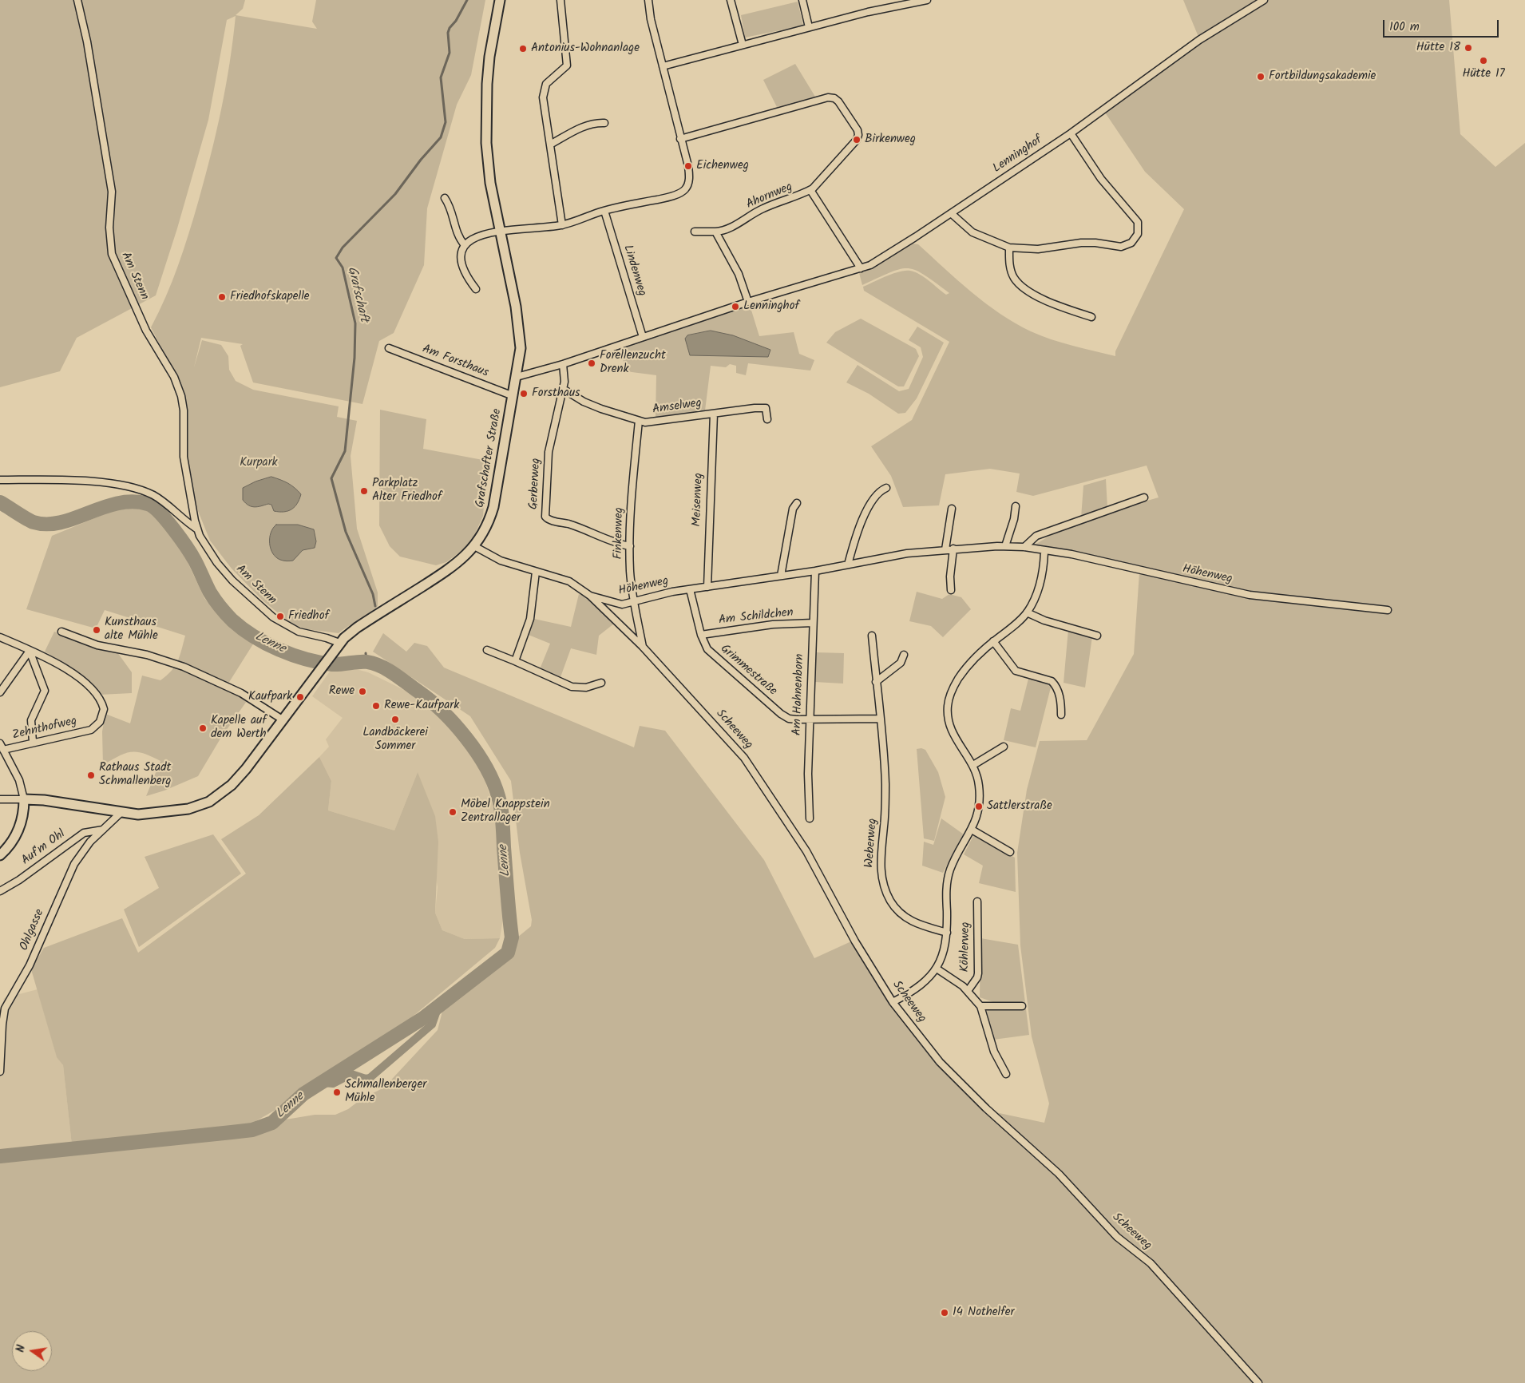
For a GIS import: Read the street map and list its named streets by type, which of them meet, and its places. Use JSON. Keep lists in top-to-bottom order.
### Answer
{
  "streets": {
    "street": [
      "Lenninghof",
      "Ahornweg",
      "Lindenweg",
      "Am Stenn",
      "Am Forsthaus",
      "Amselweg",
      "Grafschafter Straße",
      "Gerberweg",
      "Meisenweg",
      "Finkenweg",
      "Höhenweg",
      "Am Schildchen",
      "Grimmestraße",
      "Am Hahnenborn",
      "Zehnthofweg",
      "Scheeweg",
      "Weberweg",
      "Auf'm Ohl",
      "Ohlgasse",
      "Köhlerweg"
    ]
  },
  "crossings": [
    ["Lenninghof", "Lindenweg"],
    ["Lenninghof", "Grafschafter Straße"],
    ["Lenninghof", "Gerberweg"],
    ["Am Stenn", "Grafschafter Straße"],
    ["Am Forsthaus", "Grafschafter Straße"],
    ["Amselweg", "Gerberweg"],
    ["Amselweg", "Meisenweg"],
    ["Amselweg", "Finkenweg"],
    ["Grafschafter Straße", "Höhenweg"],
    ["Grafschafter Straße", "Ohlgasse"],
    ["Gerberweg", "Finkenweg"],
    ["Meisenweg", "Höhenweg"],
    ["Finkenweg", "Höhenweg"],
    ["Finkenweg", "Scheeweg"],
    ["Höhenweg", "Grimmestraße"],
    ["Höhenweg", "Am Hahnenborn"],
    ["Höhenweg", "Scheeweg"],
    ["Am Schildchen", "Grimmestraße"],
    ["Am Schildchen", "Am Hahnenborn"],
    ["Grimmestraße", "Am Hahnenborn"],
    ["Auf'm Ohl", "Ohlgasse"]
  ],
  "water": ["Grafschaft", "Lenne"],
  "parks": ["Kurpark"],
  "places": [
    "Hütte 18",
    "Antonius-Wohnanlage",
    "Hütte 17",
    "Fortbildungsakademie",
    "Birkenweg",
    "Eichenweg",
    "Friedhofskapelle",
    "Lenninghof",
    "Forellenzucht Drenk",
    "Forsthaus",
    "Parkplatz Alter Friedhof",
    "Friedhof",
    "Kunsthaus alte Mühle",
    "Rewe",
    "Kaufpark",
    "Rewe-Kaufpark",
    "Landbäckerei Sommer",
    "Kapelle auf dem Werth",
    "Rathaus Stadt Schmallenberg",
    "Sattlerstraße",
    "Möbel Knappstein Zentrallager",
    "Schmallenberger Mühle",
    "14 Nothelfer"
  ],
  "scale_bar": "100 m",
  "north": "left"
}
